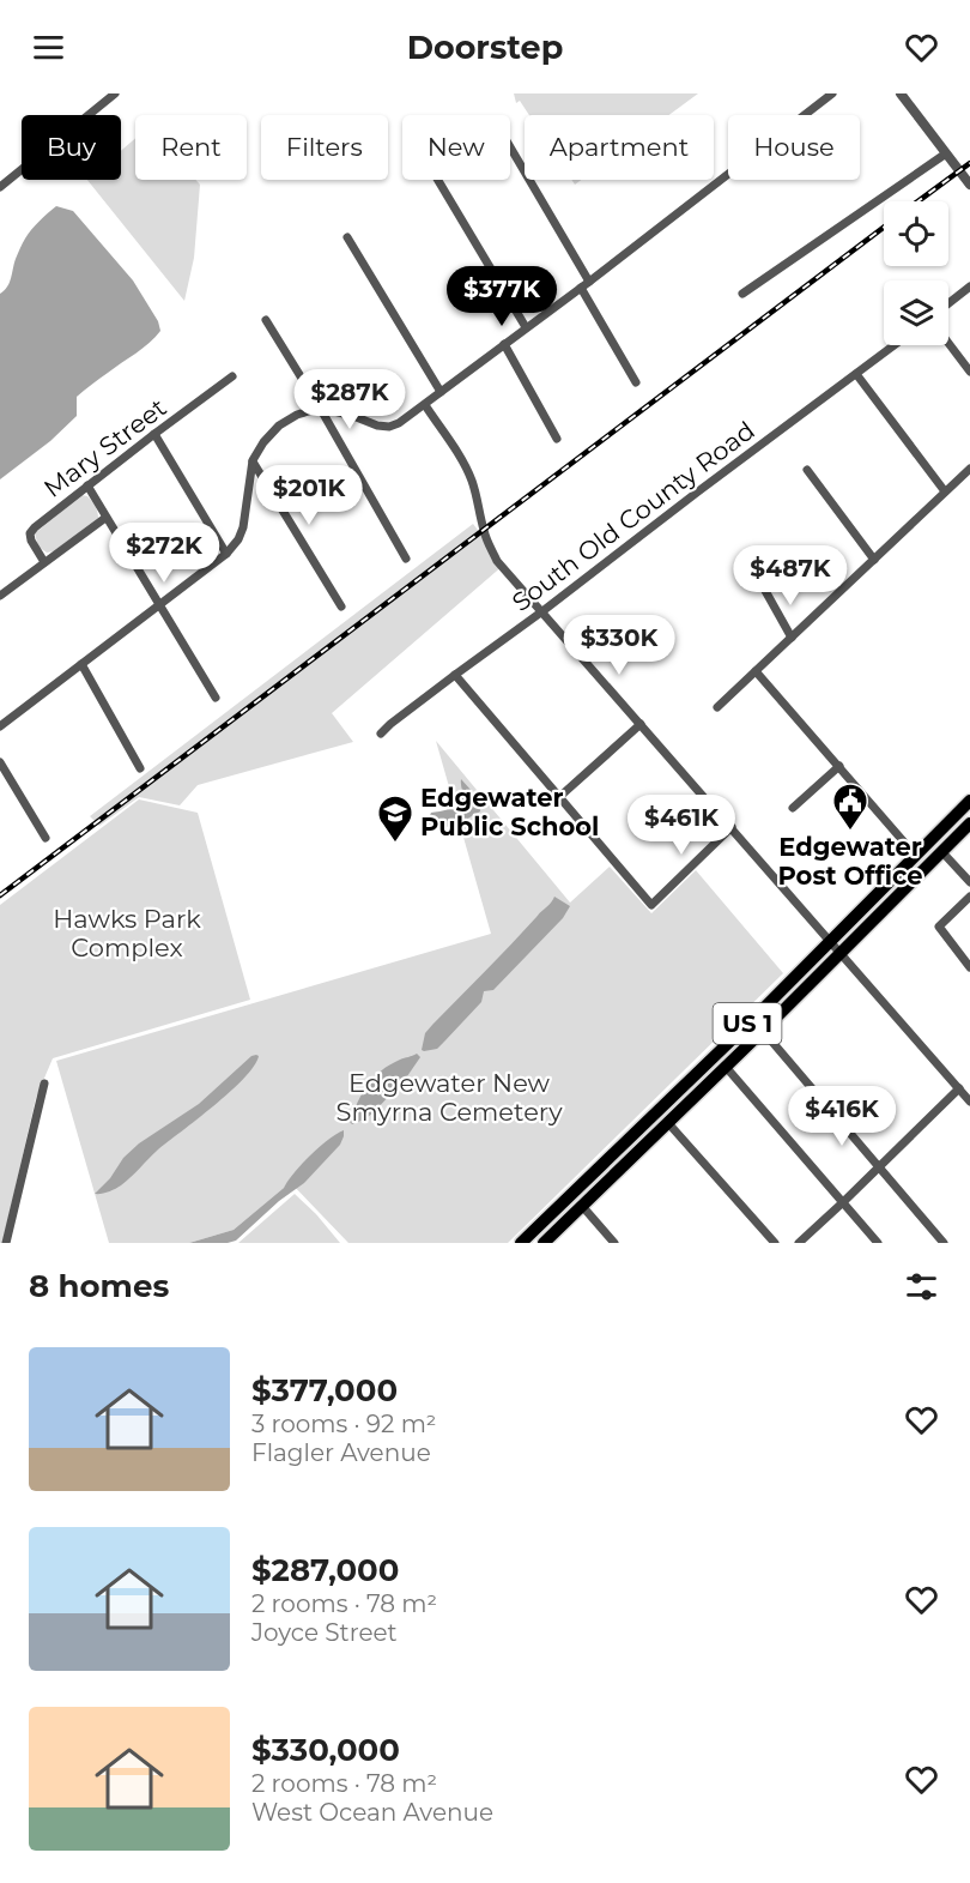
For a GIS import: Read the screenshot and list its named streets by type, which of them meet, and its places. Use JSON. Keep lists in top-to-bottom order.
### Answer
{
  "streets": {
    "main road": ["US 1"],
    "street": ["Mary Street", "South Old County Road"]
  },
  "parks": ["Hawks Park Complex", "Edgewater New Smyrna Cemetery"],
  "places": {
    "public building": ["Edgewater Post Office"],
    "school or university": ["Edgewater Public School"]
  },
  "page": {
    "header": "Doorstep",
    "chip": [
      "Buy",
      "Rent",
      "Filters",
      "New",
      "Apartment",
      "House"
    ],
    "price": [
      "$377K",
      "$287K",
      "$201K",
      "$272K",
      "$487K",
      "$330K",
      "$461K",
      "$416K"
    ],
    "heading": "8 homes",
    "list": [
      {
        "name": "$377,000",
        "note": "3 rooms · 92 m² · Flagler Avenue"
      },
      {
        "name": "$287,000",
        "note": "2 rooms · 78 m² · Joyce Street"
      },
      {
        "name": "$330,000",
        "note": "2 rooms · 78 m² · West Ocean Avenue"
      }
    ]
  }
}
